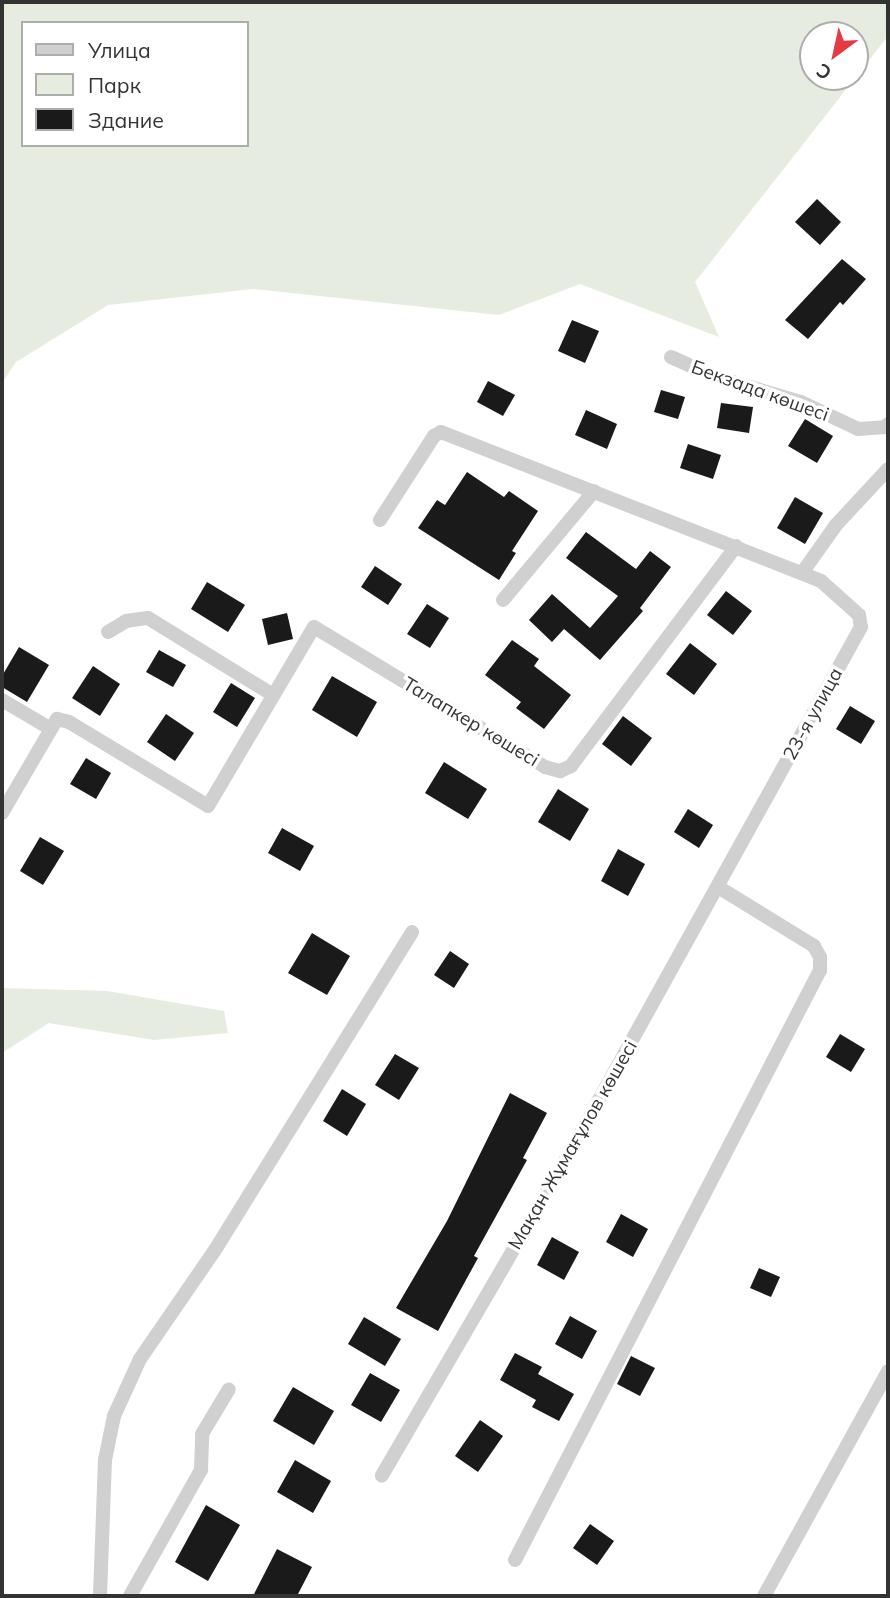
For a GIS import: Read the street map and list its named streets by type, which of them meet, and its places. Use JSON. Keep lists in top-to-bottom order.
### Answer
{
  "streets": {
    "street": [
      "Бекзада көшесі",
      "23-я улица",
      "Талапкер көшесі",
      "Мақан Жұмағұлов көшесі"
    ]
  },
  "crossings": [
    ["23-я улица", "Мақан Жұмағұлов көшесі"]
  ],
  "legend": ["Улица", "Парк", "Здание"],
  "north": "bottom left"
}
